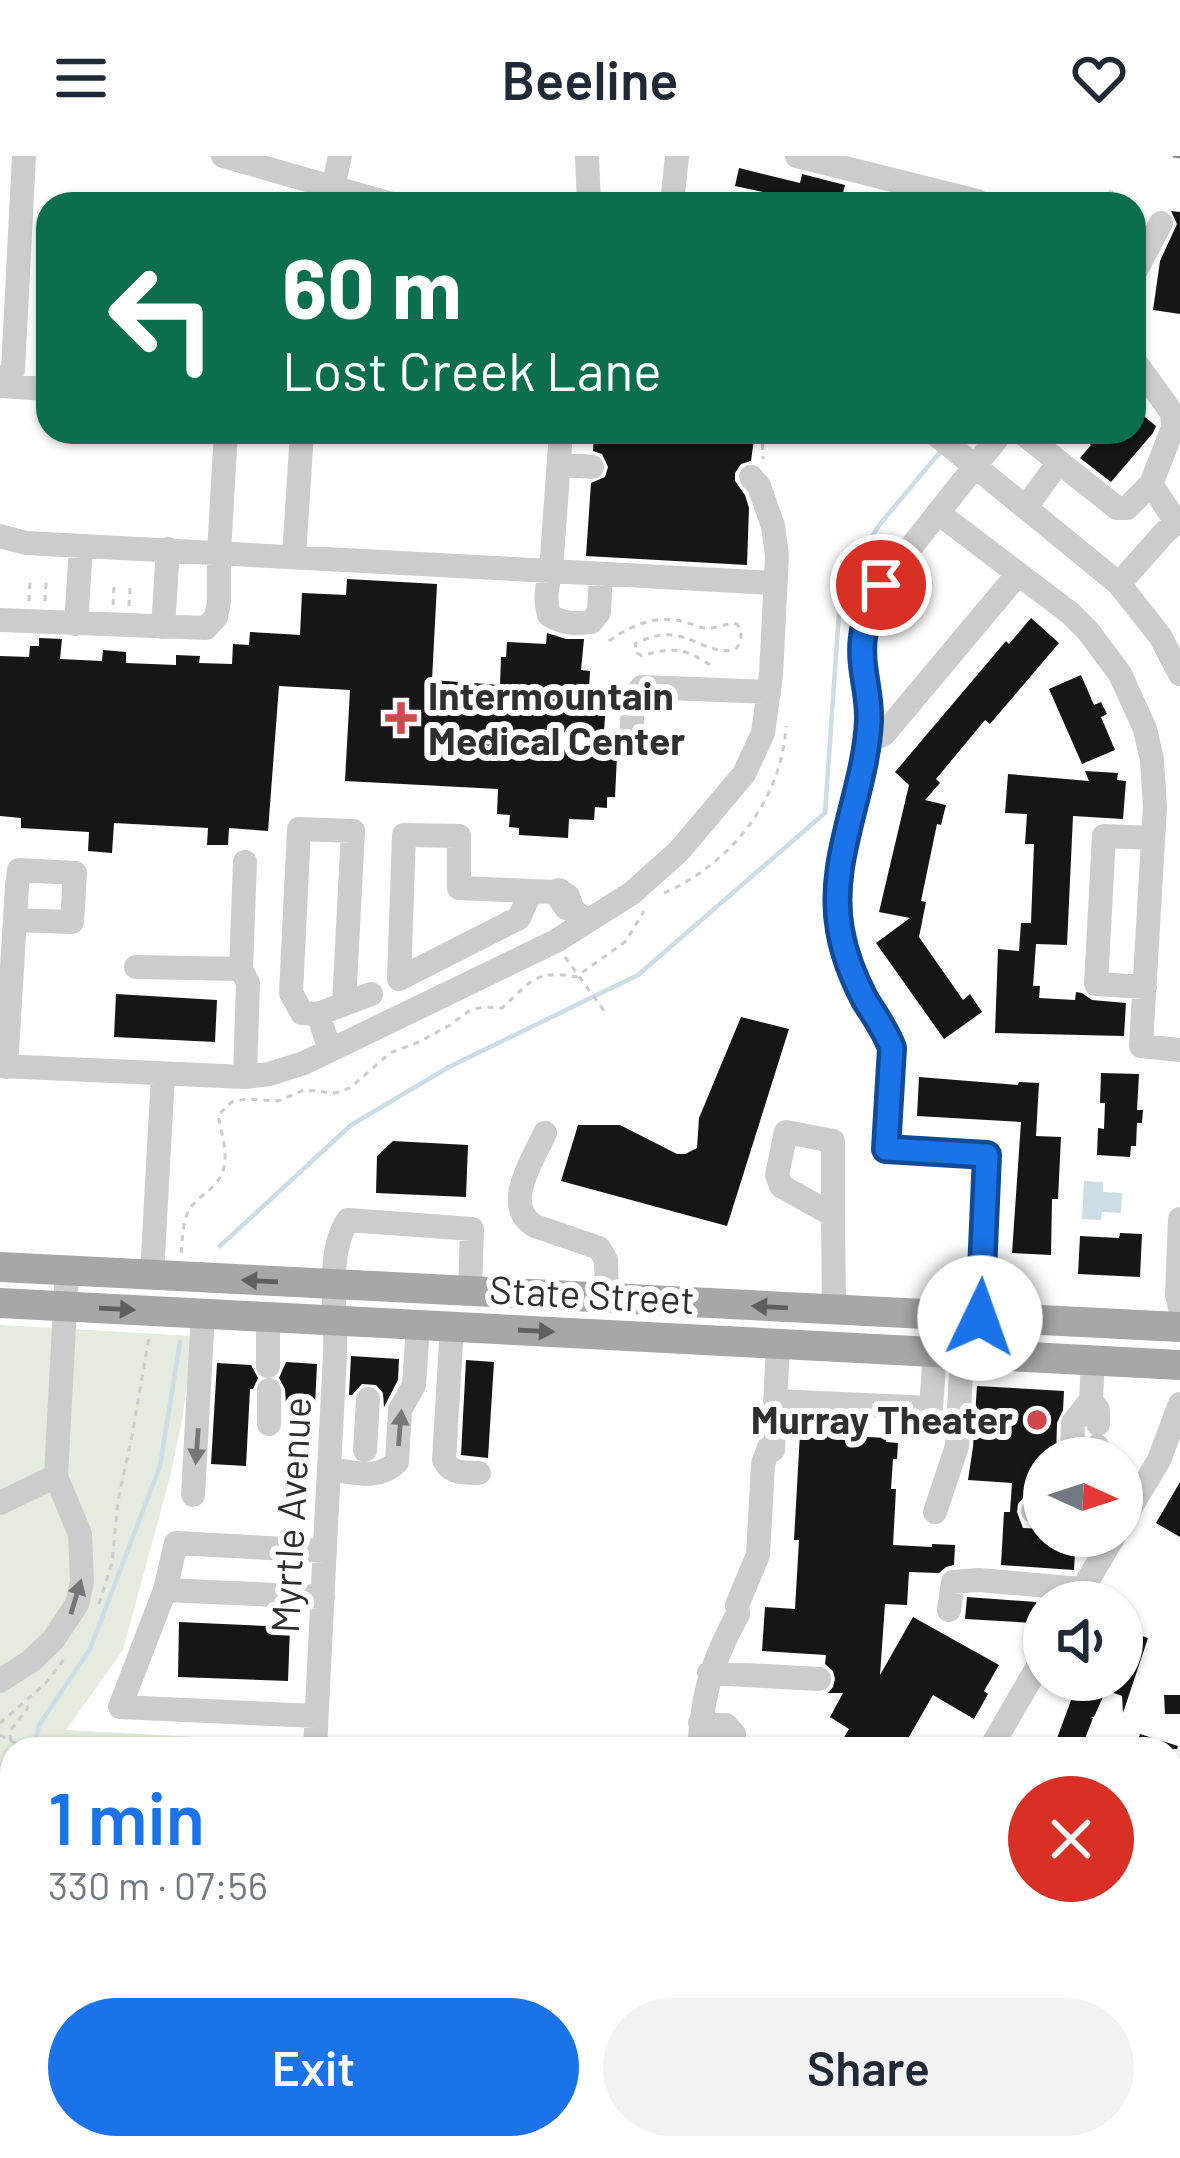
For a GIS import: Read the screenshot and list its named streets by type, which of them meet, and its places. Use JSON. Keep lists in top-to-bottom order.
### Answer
{
  "streets": {
    "main road": ["State Street"],
    "street": ["Myrtle Avenue"]
  },
  "crossings": [
    ["State Street", "Myrtle Avenue"]
  ],
  "places": {
    "health": ["Intermountain Medical Center"],
    "other": ["Murray Theater"]
  },
  "north": "right",
  "page": {
    "header": "Beeline",
    "turn": ["60 m", "Lost Creek Lane"],
    "heading": ["1 min", "330 m · 07:56"],
    "buttons": ["Exit", "Share"]
  }
}
